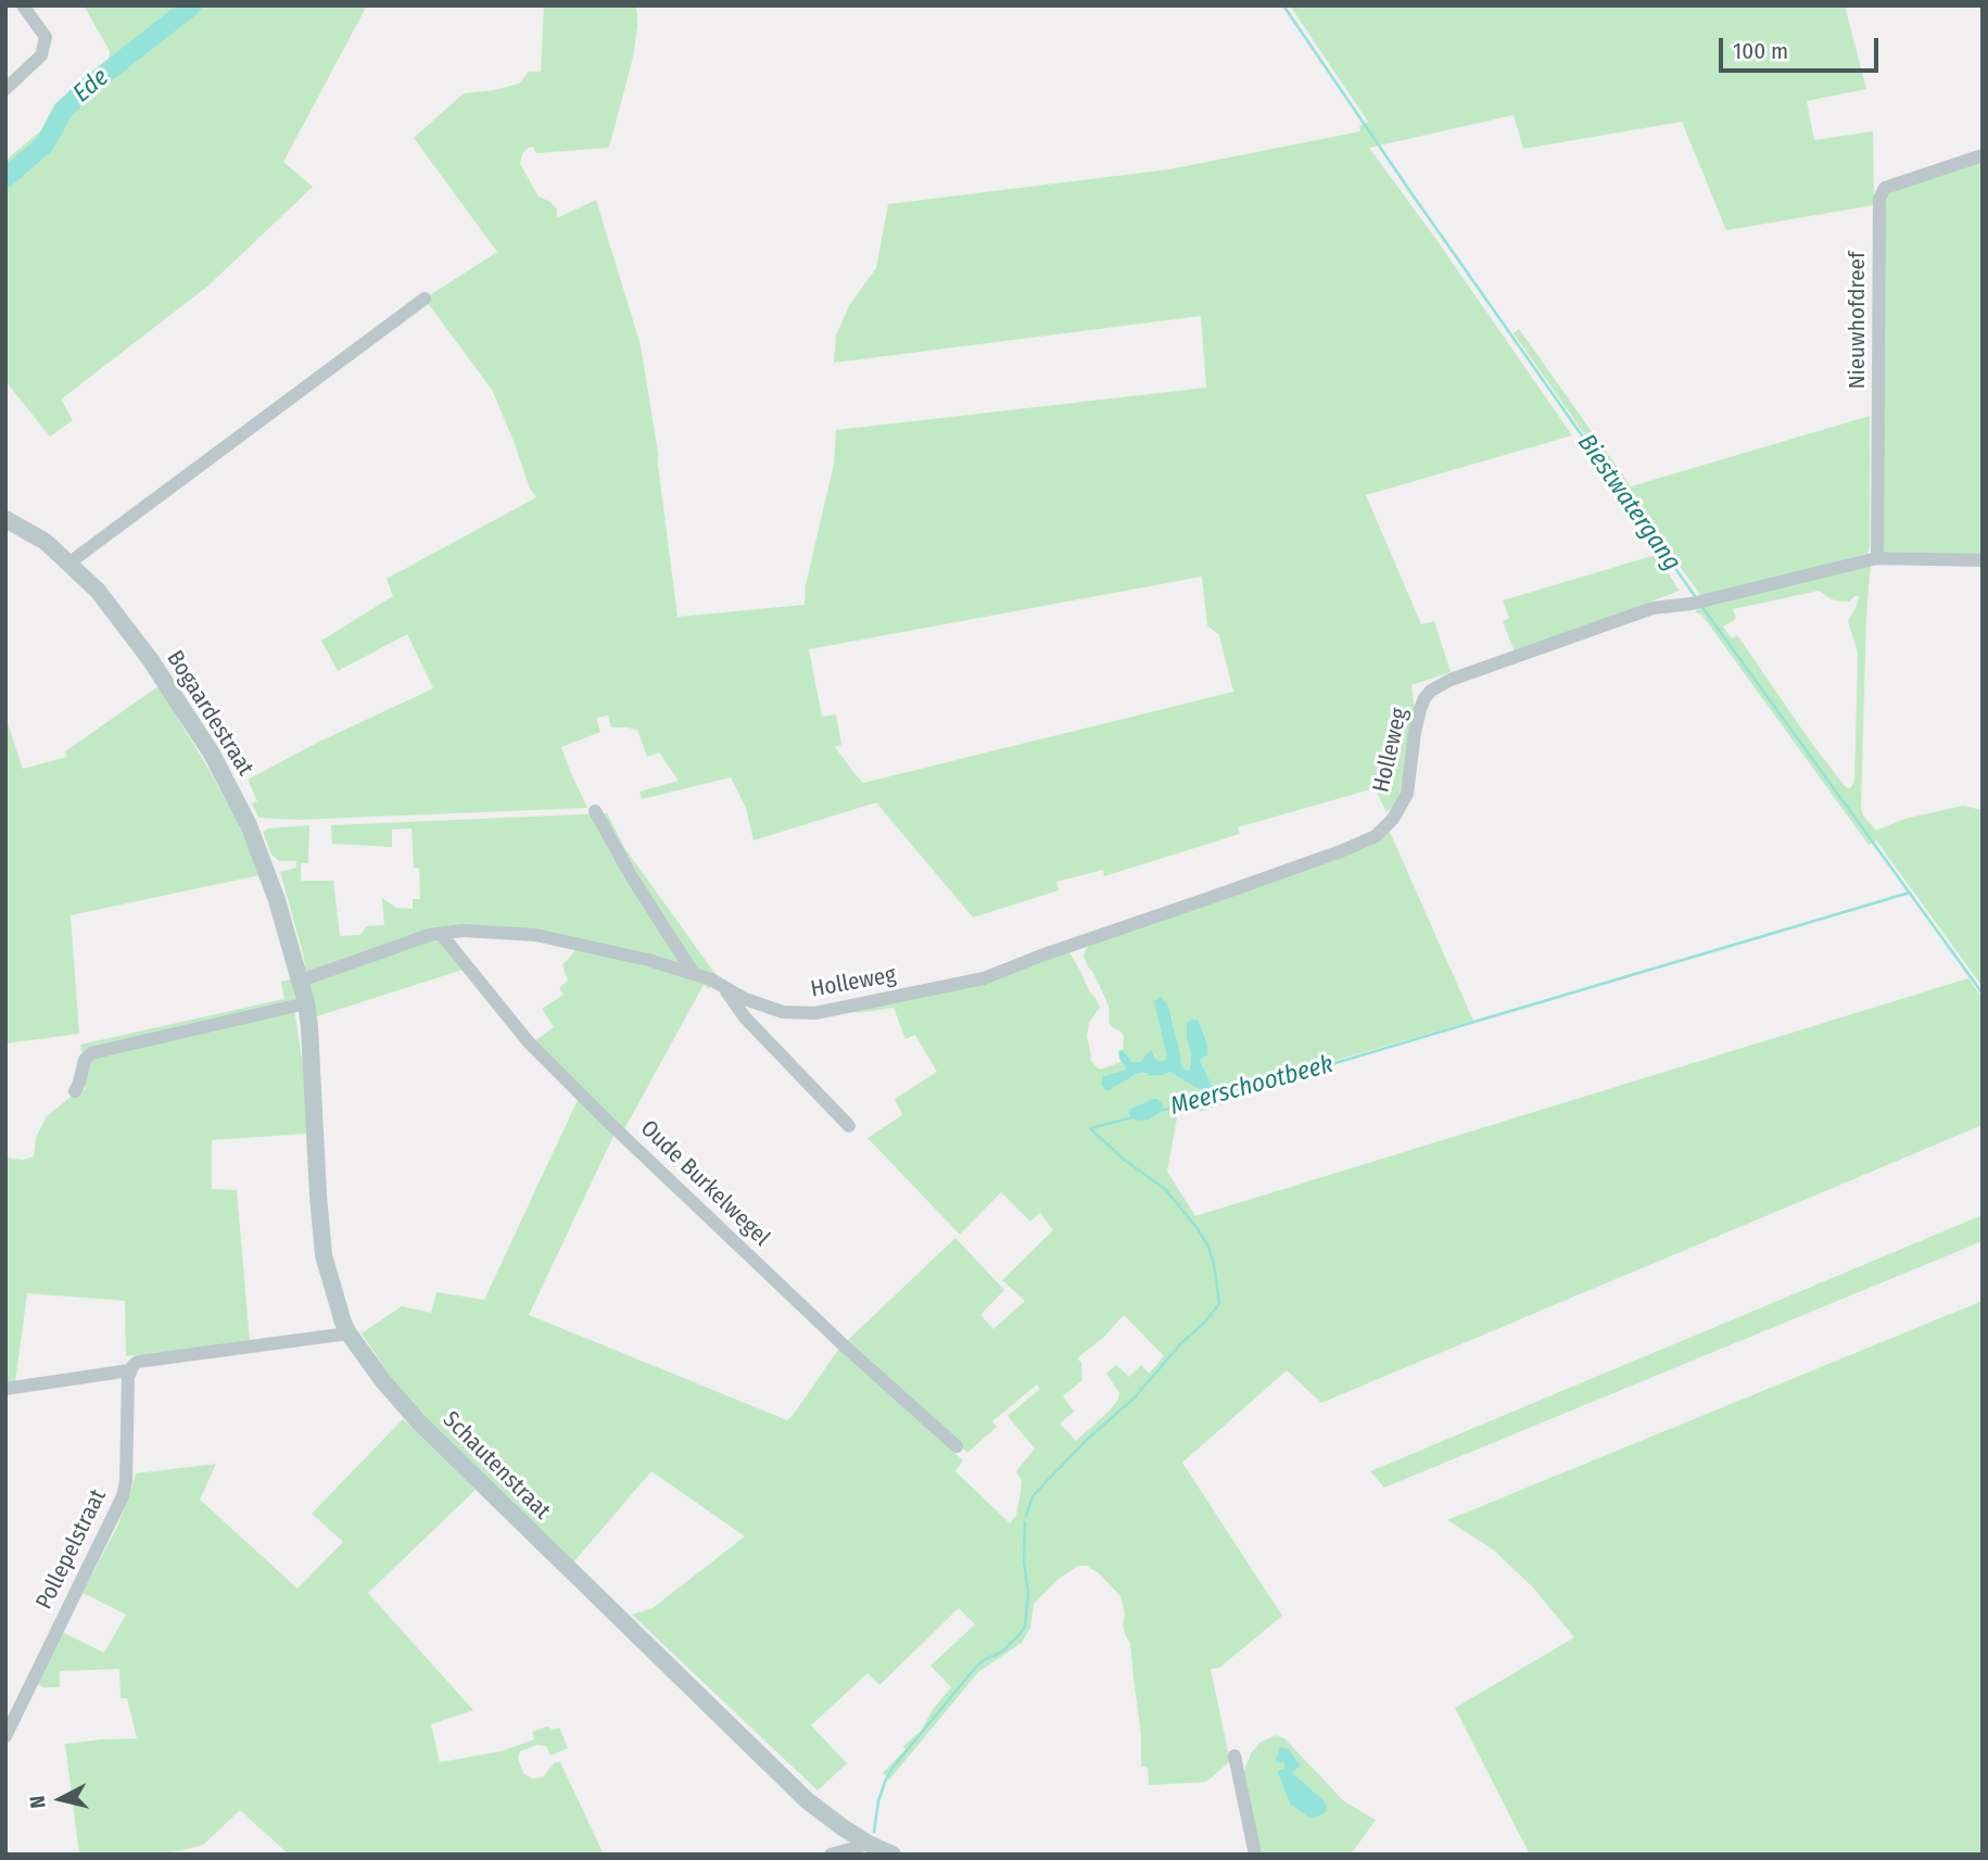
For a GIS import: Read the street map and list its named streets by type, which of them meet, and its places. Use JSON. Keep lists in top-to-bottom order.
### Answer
{
  "streets": {
    "street": [
      "Nieuwhofdreef",
      "Bogaardestraat",
      "Holleweg",
      "Oude Burkelwegel",
      "Schautenstraat",
      "Pollepelstraat"
    ]
  },
  "crossings": [
    ["Nieuwhofdreef", "Holleweg"],
    ["Bogaardestraat", "Holleweg"],
    ["Bogaardestraat", "Schautenstraat"],
    ["Holleweg", "Oude Burkelwegel"],
    ["Holleweg", "Schautenstraat"]
  ],
  "water": ["Ede", "Biestwatergang", "Meerschootbeek"],
  "scale_bar": "100 m",
  "north": "left"
}
